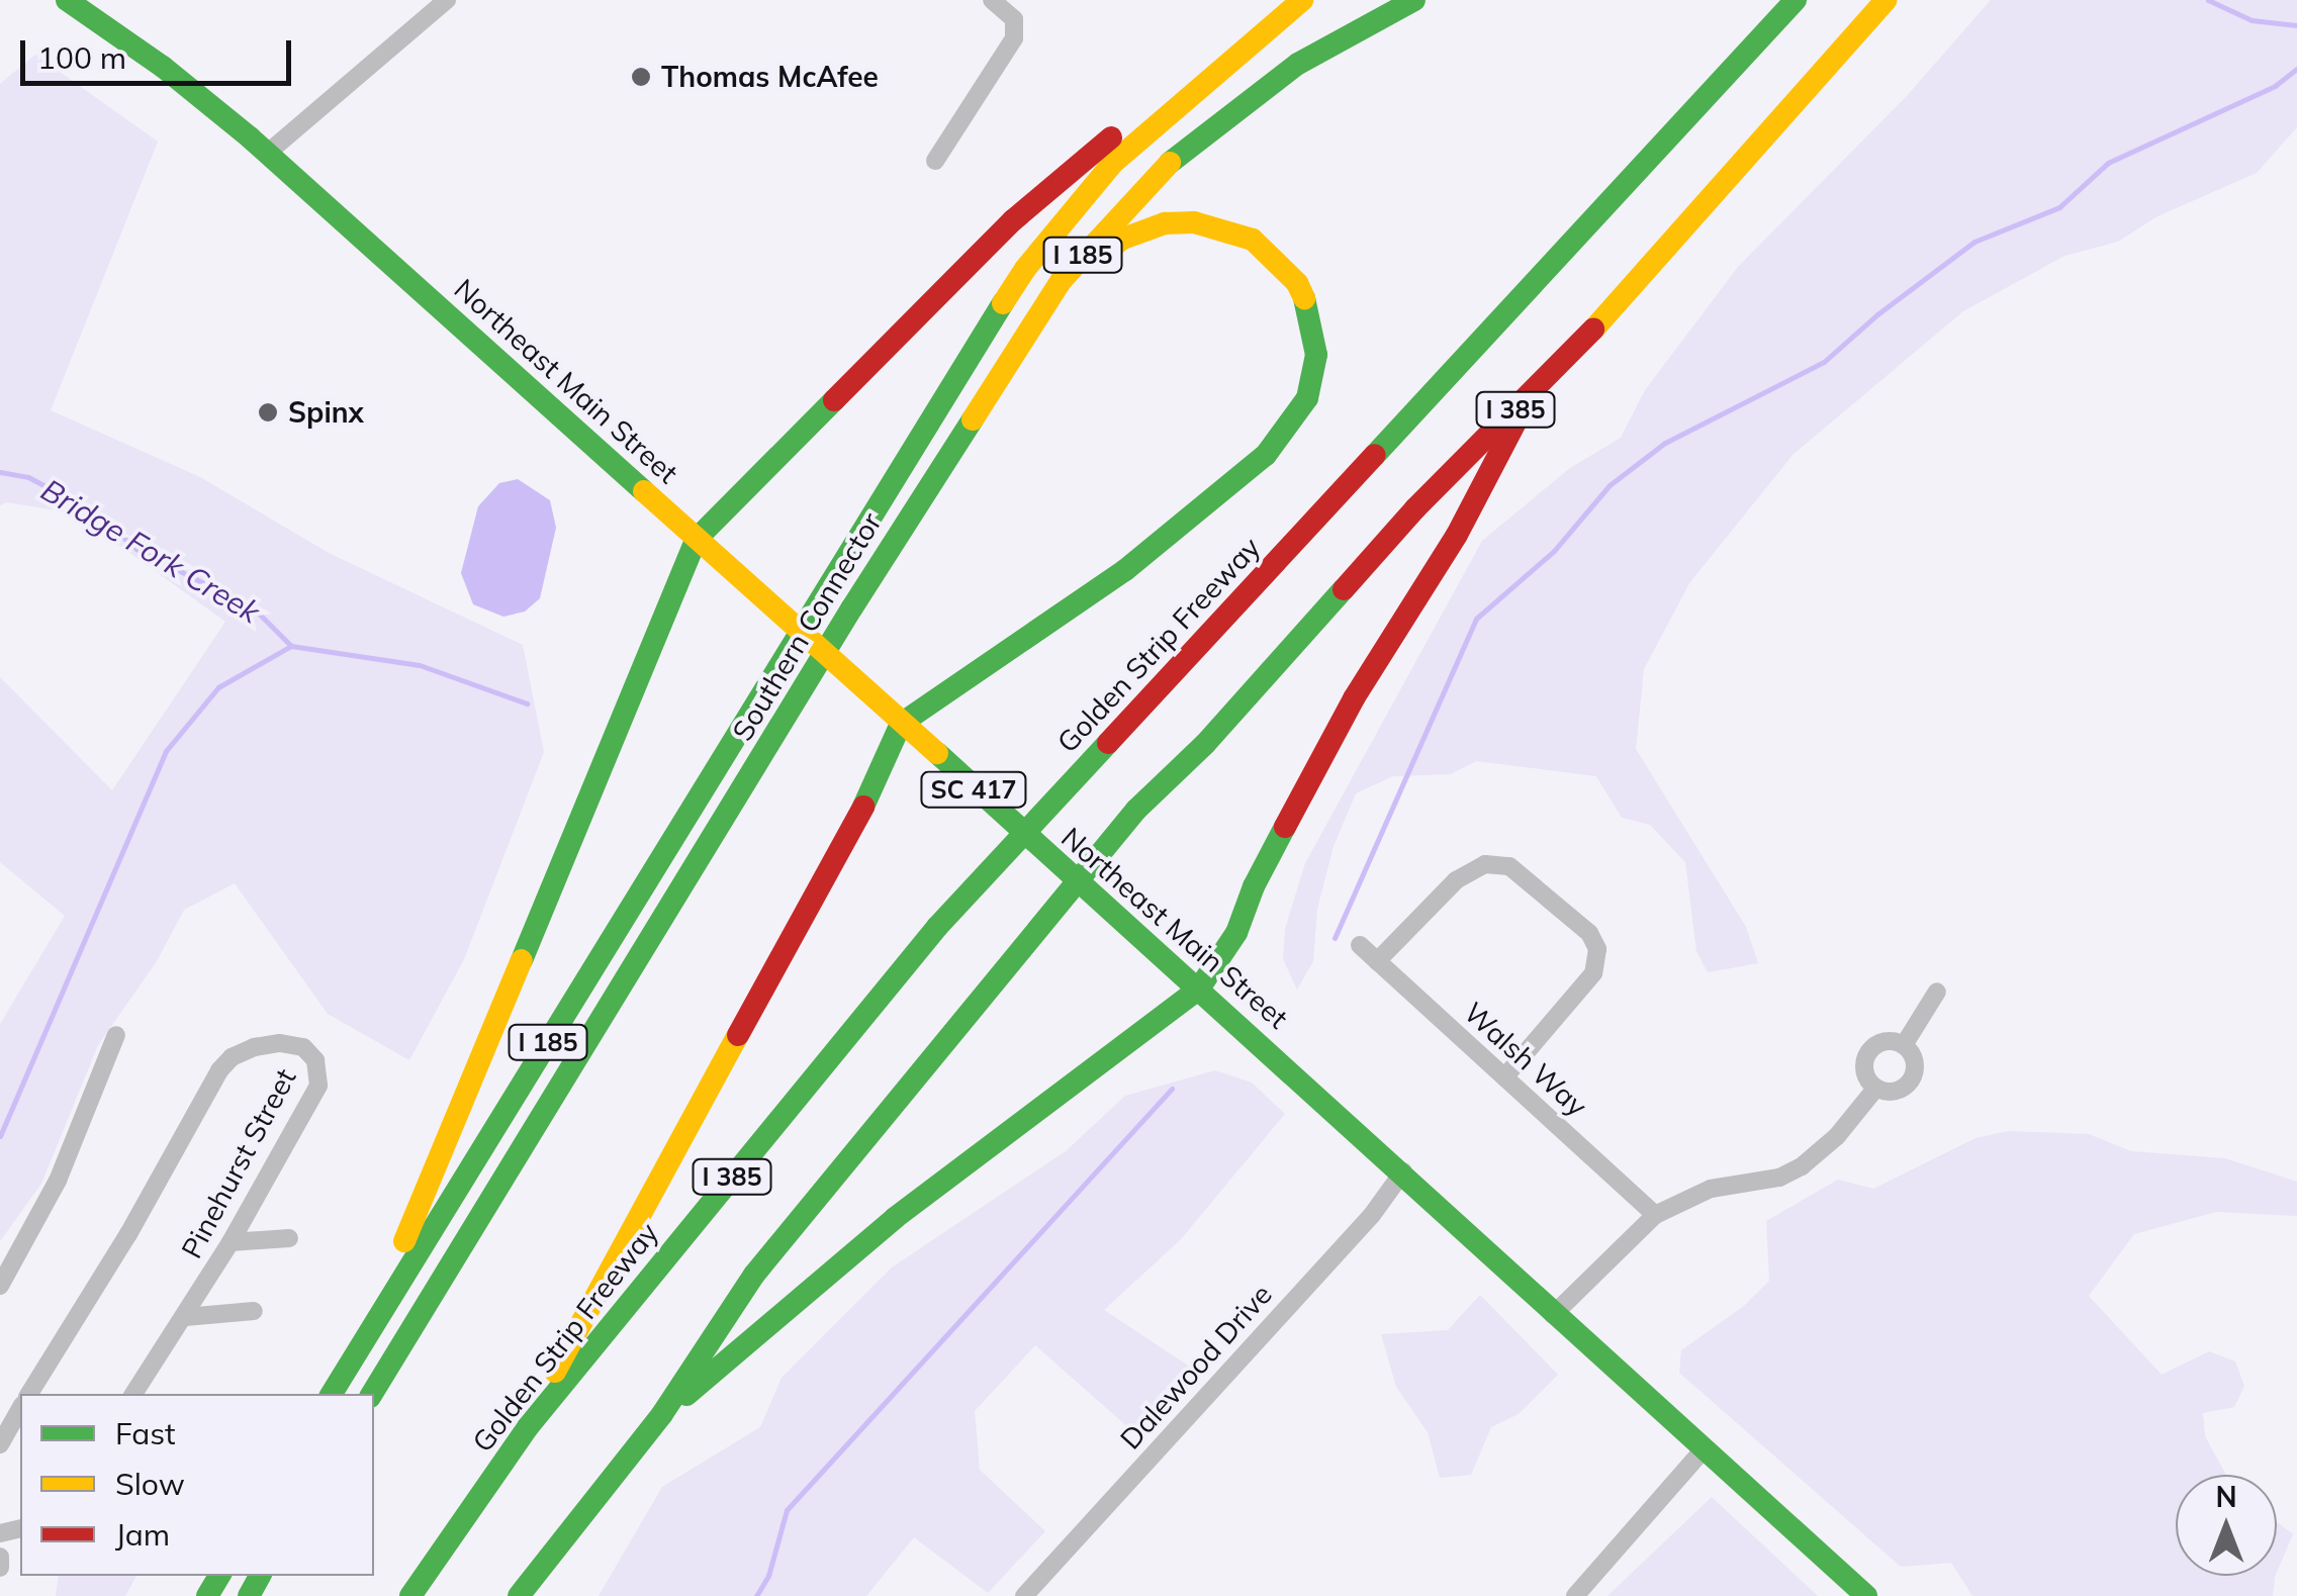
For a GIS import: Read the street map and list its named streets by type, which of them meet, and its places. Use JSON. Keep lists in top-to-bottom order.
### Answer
{
  "streets": {
    "main road": [
      "I 185",
      "Northeast Main Street",
      "I 385",
      "Southern Connector",
      "Golden Strip Freeway",
      "SC 417"
    ],
    "street": ["Walsh Way", "Pinehurst Street", "Dalewood Drive"]
  },
  "crossings": [
    ["Northeast Main Street", "Dalewood Drive"]
  ],
  "water": ["Bridge Fork Creek"],
  "places": ["Thomas McAfee", "Spinx"],
  "legend": ["Fast", "Slow", "Jam"],
  "scale_bar": "100 m",
  "north": "top"
}
